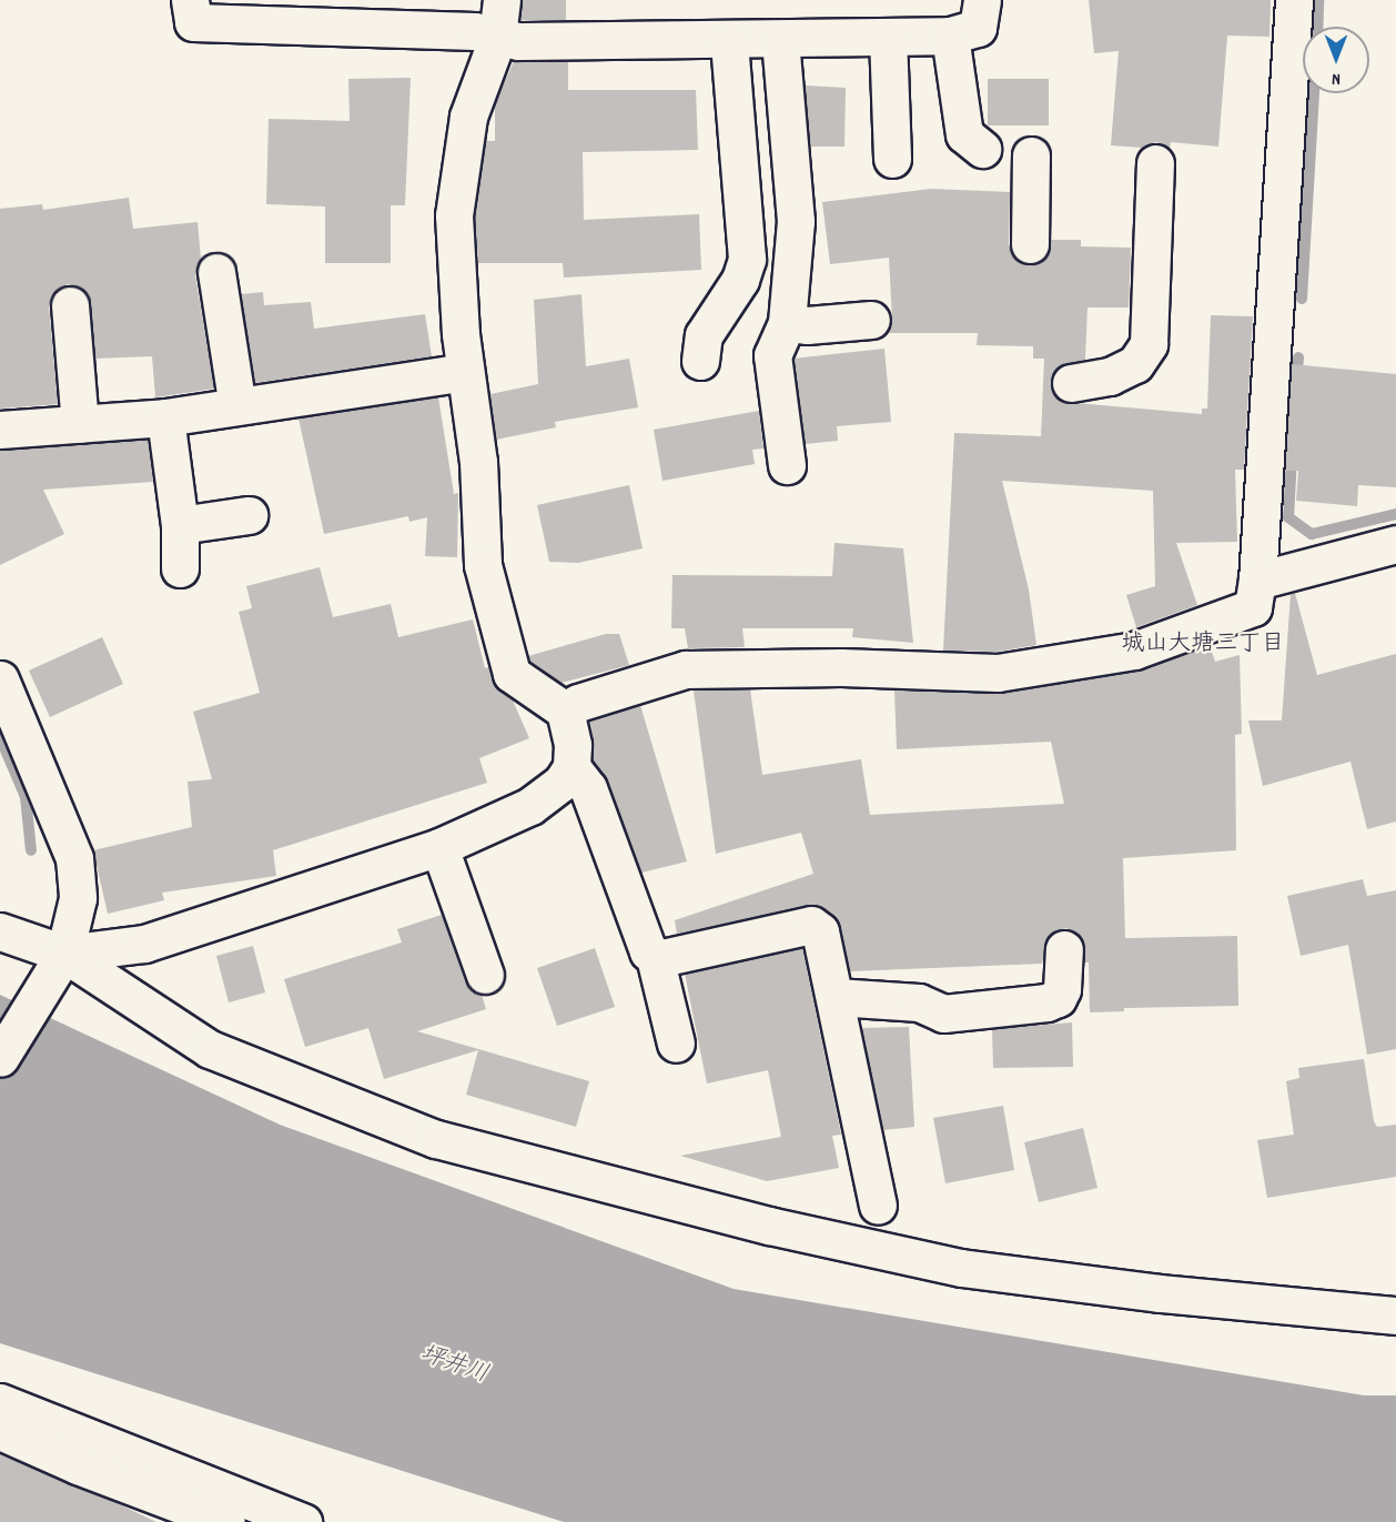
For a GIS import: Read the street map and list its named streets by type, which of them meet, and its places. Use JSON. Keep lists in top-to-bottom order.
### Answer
{
  "districts": ["城山大塘三丁目"],
  "water": ["坪井川"],
  "north": "bottom"
}
